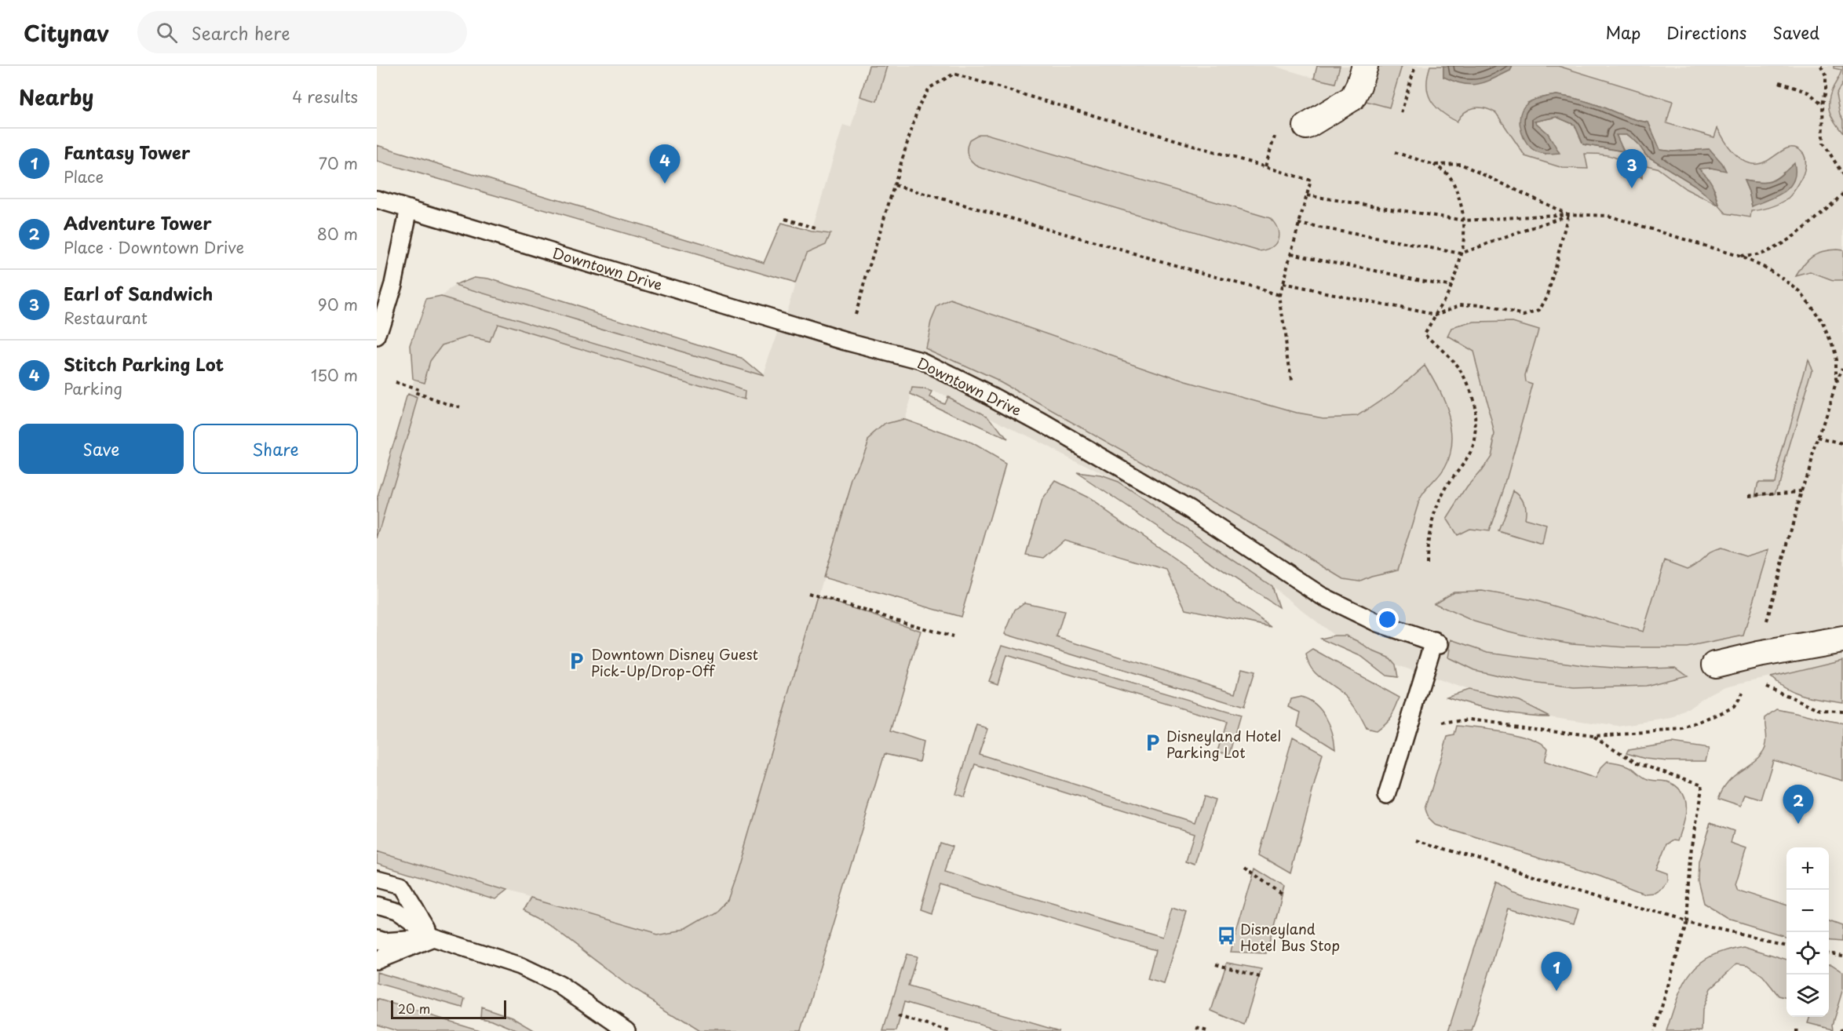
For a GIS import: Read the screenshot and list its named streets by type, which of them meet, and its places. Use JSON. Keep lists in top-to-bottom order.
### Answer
{
  "streets": {
    "lane": ["Downtown Drive"]
  },
  "places": {
    "parking": ["Downtown Disney Guest Pick-Up/Drop-Off", "Disneyland Hotel Parking Lot"],
    "bus stop": ["Disneyland Hotel Bus Stop"]
  },
  "scale_bar": "20 m",
  "page": {
    "header": "Citynav",
    "search": "Search here",
    "nav": ["Map", "Directions", "Saved"],
    "heading": ["Nearby", "4 results"],
    "list": [
      {
        "mark": "1",
        "name": "Fantasy Tower",
        "note": "Place",
        "value": "70 m"
      },
      {
        "mark": "2",
        "name": "Adventure Tower",
        "note": "Place · Downtown Drive",
        "value": "80 m"
      },
      {
        "mark": "3",
        "name": "Earl of Sandwich",
        "note": "Restaurant",
        "value": "90 m"
      },
      {
        "mark": "4",
        "name": "Stitch Parking Lot",
        "note": "Parking",
        "value": "150 m"
      }
    ],
    "pins": [
      "4",
      "3",
      "2",
      "1"
    ],
    "buttons": ["Save", "Share"],
    "map_buttons": ["+", "−"],
    "scale": "20 m"
  }
}
